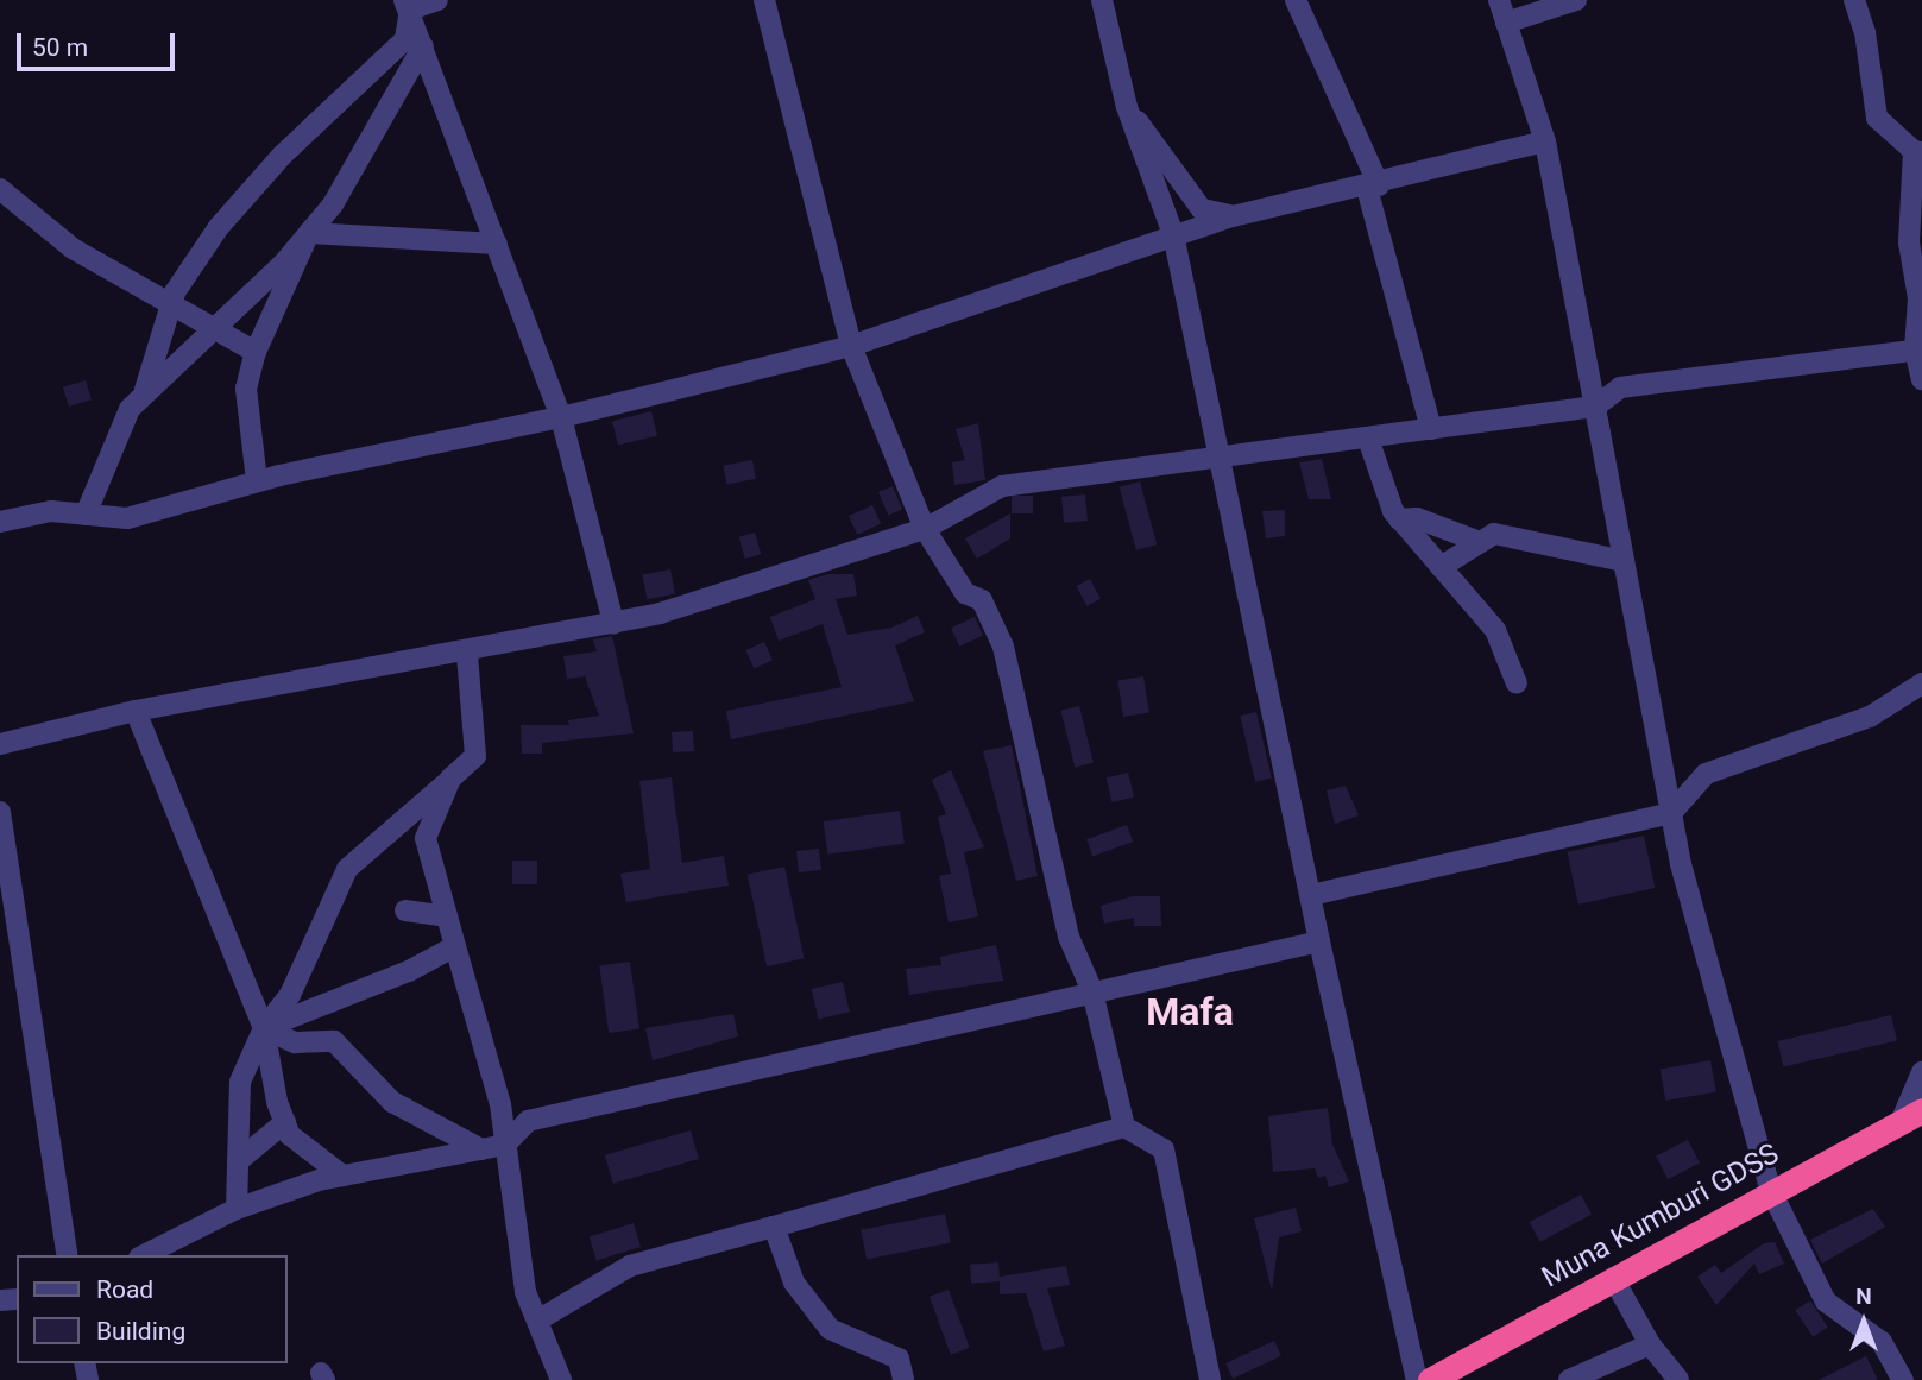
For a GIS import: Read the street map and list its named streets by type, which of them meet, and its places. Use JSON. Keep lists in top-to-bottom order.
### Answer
{
  "streets": {
    "highway": ["Muna Kumburi GDSS"]
  },
  "districts": ["Mafa"],
  "legend": ["Road", "Building"],
  "scale_bar": "50 m",
  "north": "top"
}
